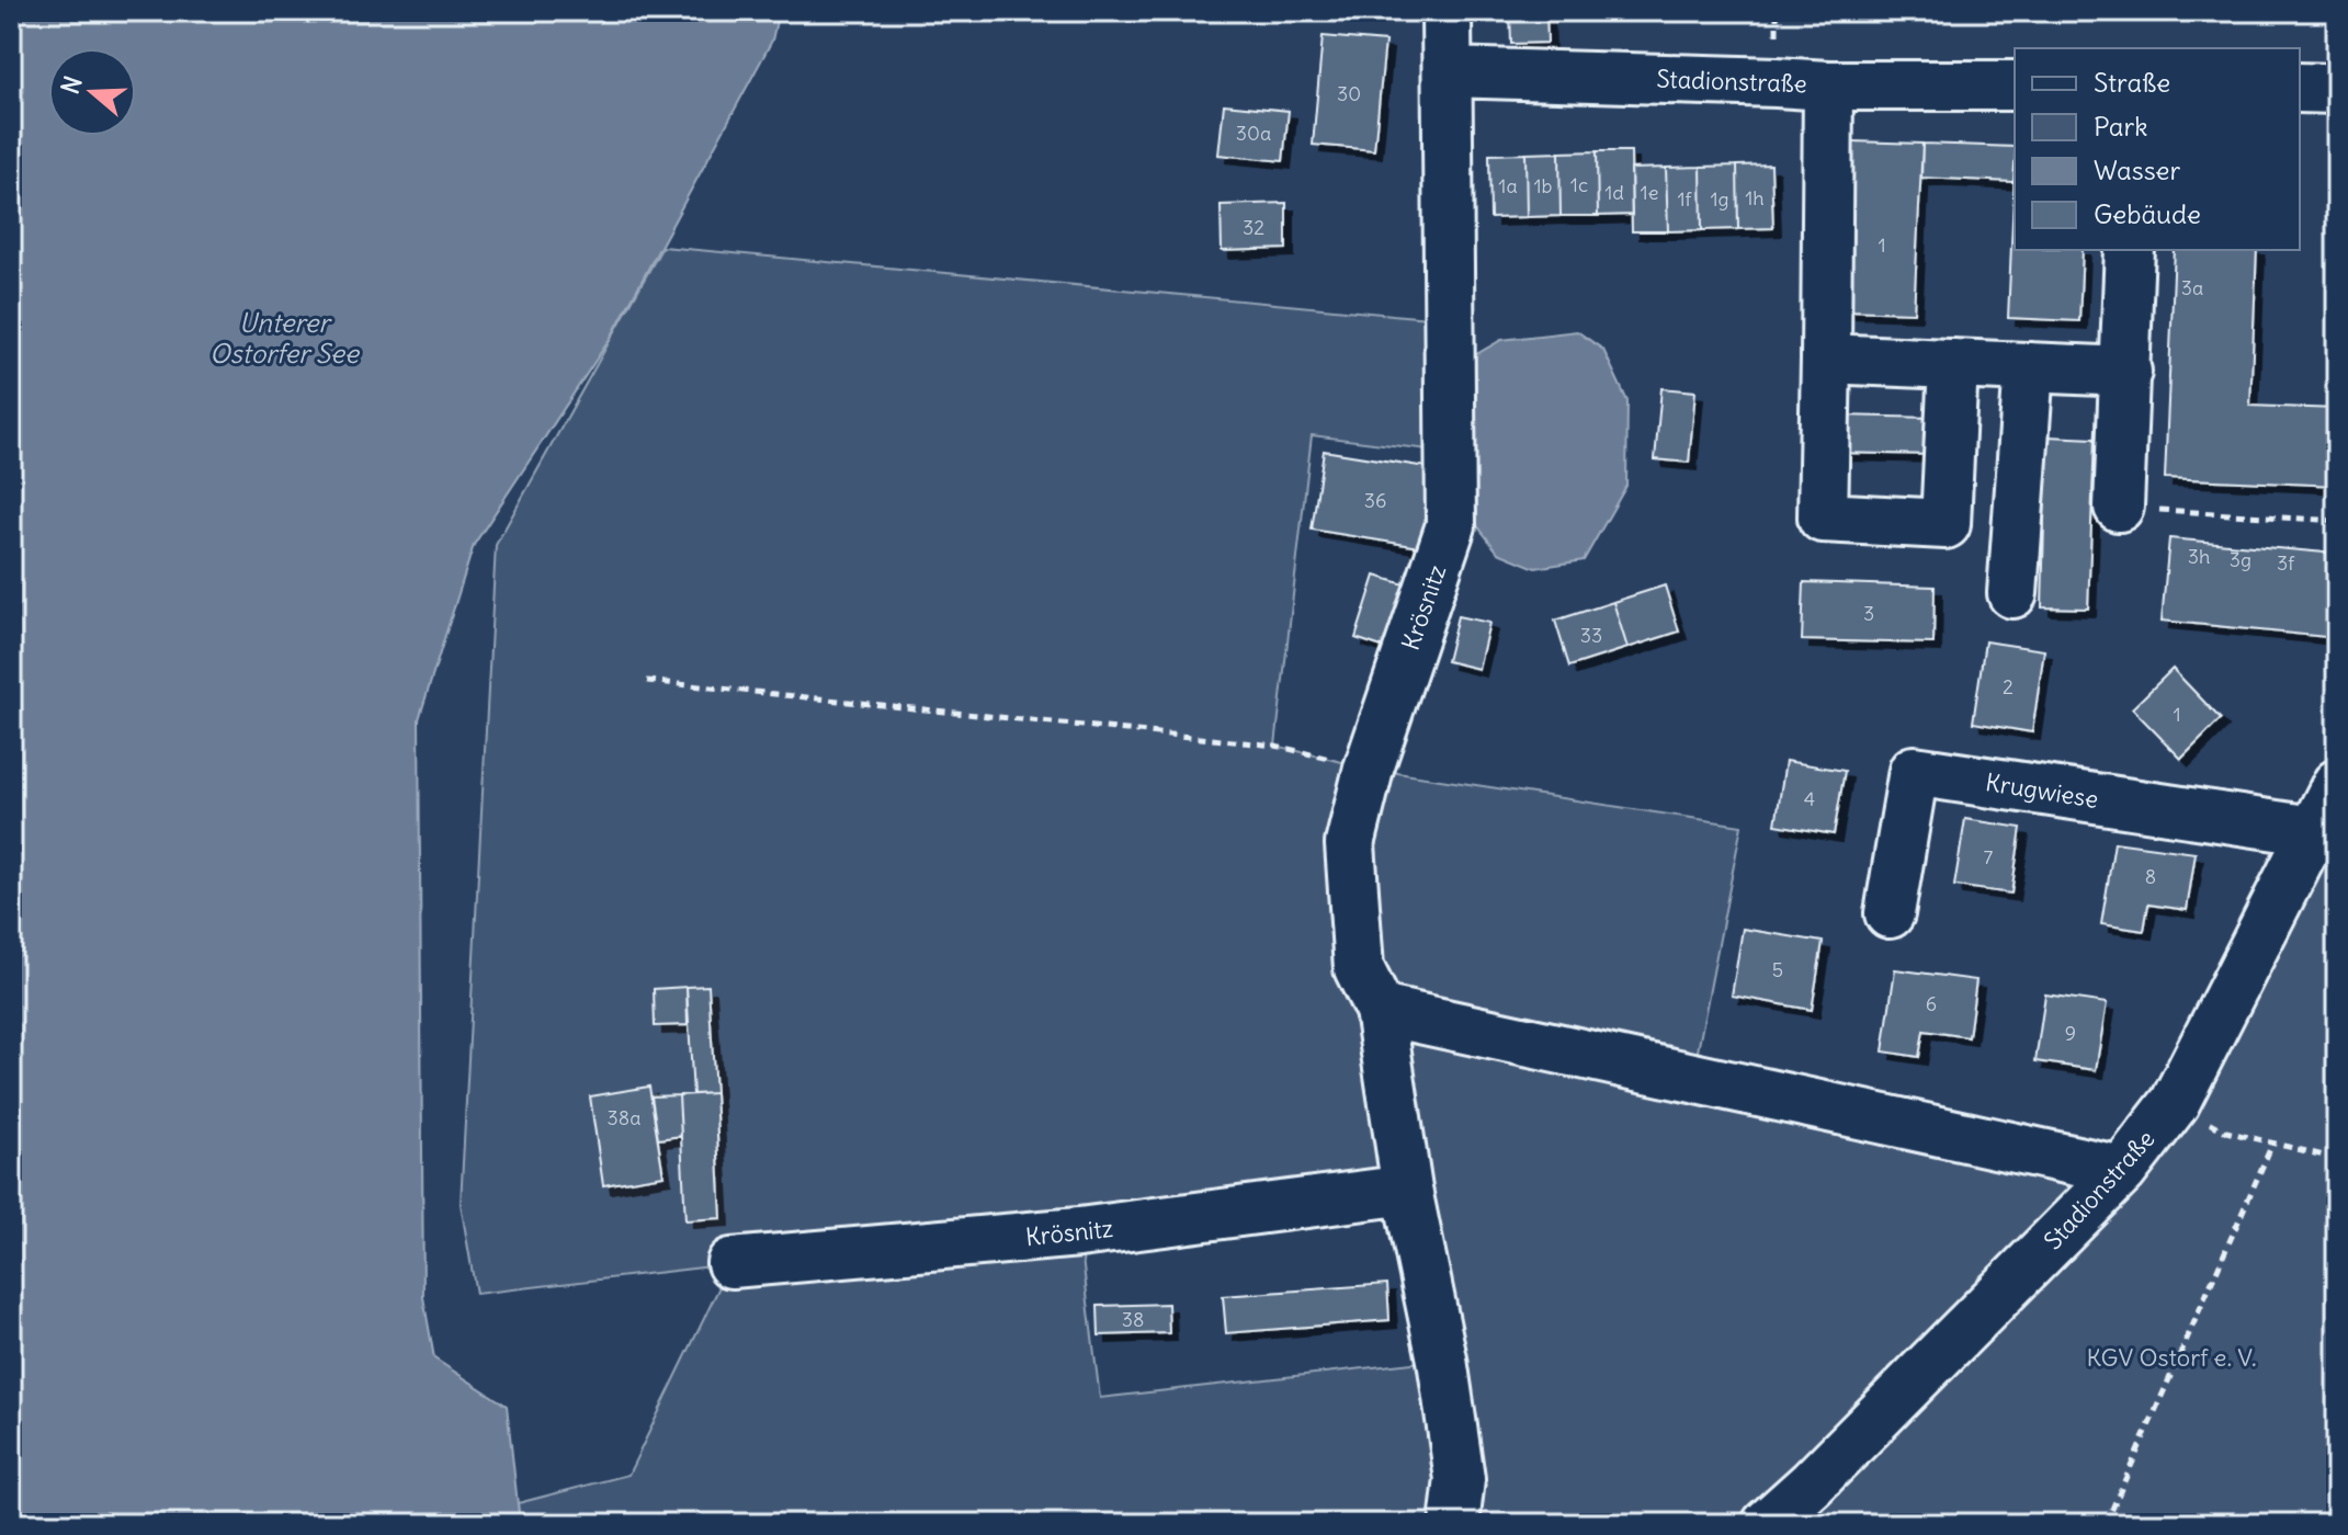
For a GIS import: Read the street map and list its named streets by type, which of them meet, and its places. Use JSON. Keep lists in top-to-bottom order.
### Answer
{
  "streets": {
    "street": ["Stadionstraße", "Krösnitz", "Krugwiese"]
  },
  "crossings": [
    ["Stadionstraße", "Krösnitz"],
    ["Stadionstraße", "Krugwiese"]
  ],
  "water": ["Unterer Ostorfer See"],
  "parks": ["KGV Ostorf e. V."],
  "house_numbers": [
    "30",
    "30a",
    "1c",
    "1a",
    "1b",
    "1d",
    "1e",
    "1h",
    "1f",
    "1g",
    "32",
    "1",
    "3a",
    "36",
    "3h",
    "3g",
    "3f",
    "3",
    "33",
    "2",
    "1",
    "4",
    "7",
    "8",
    "5",
    "6",
    "9",
    "38a",
    "38"
  ],
  "legend": [
    "Straße",
    "Park",
    "Wasser",
    "Gebäude"
  ],
  "north": "left"
}
